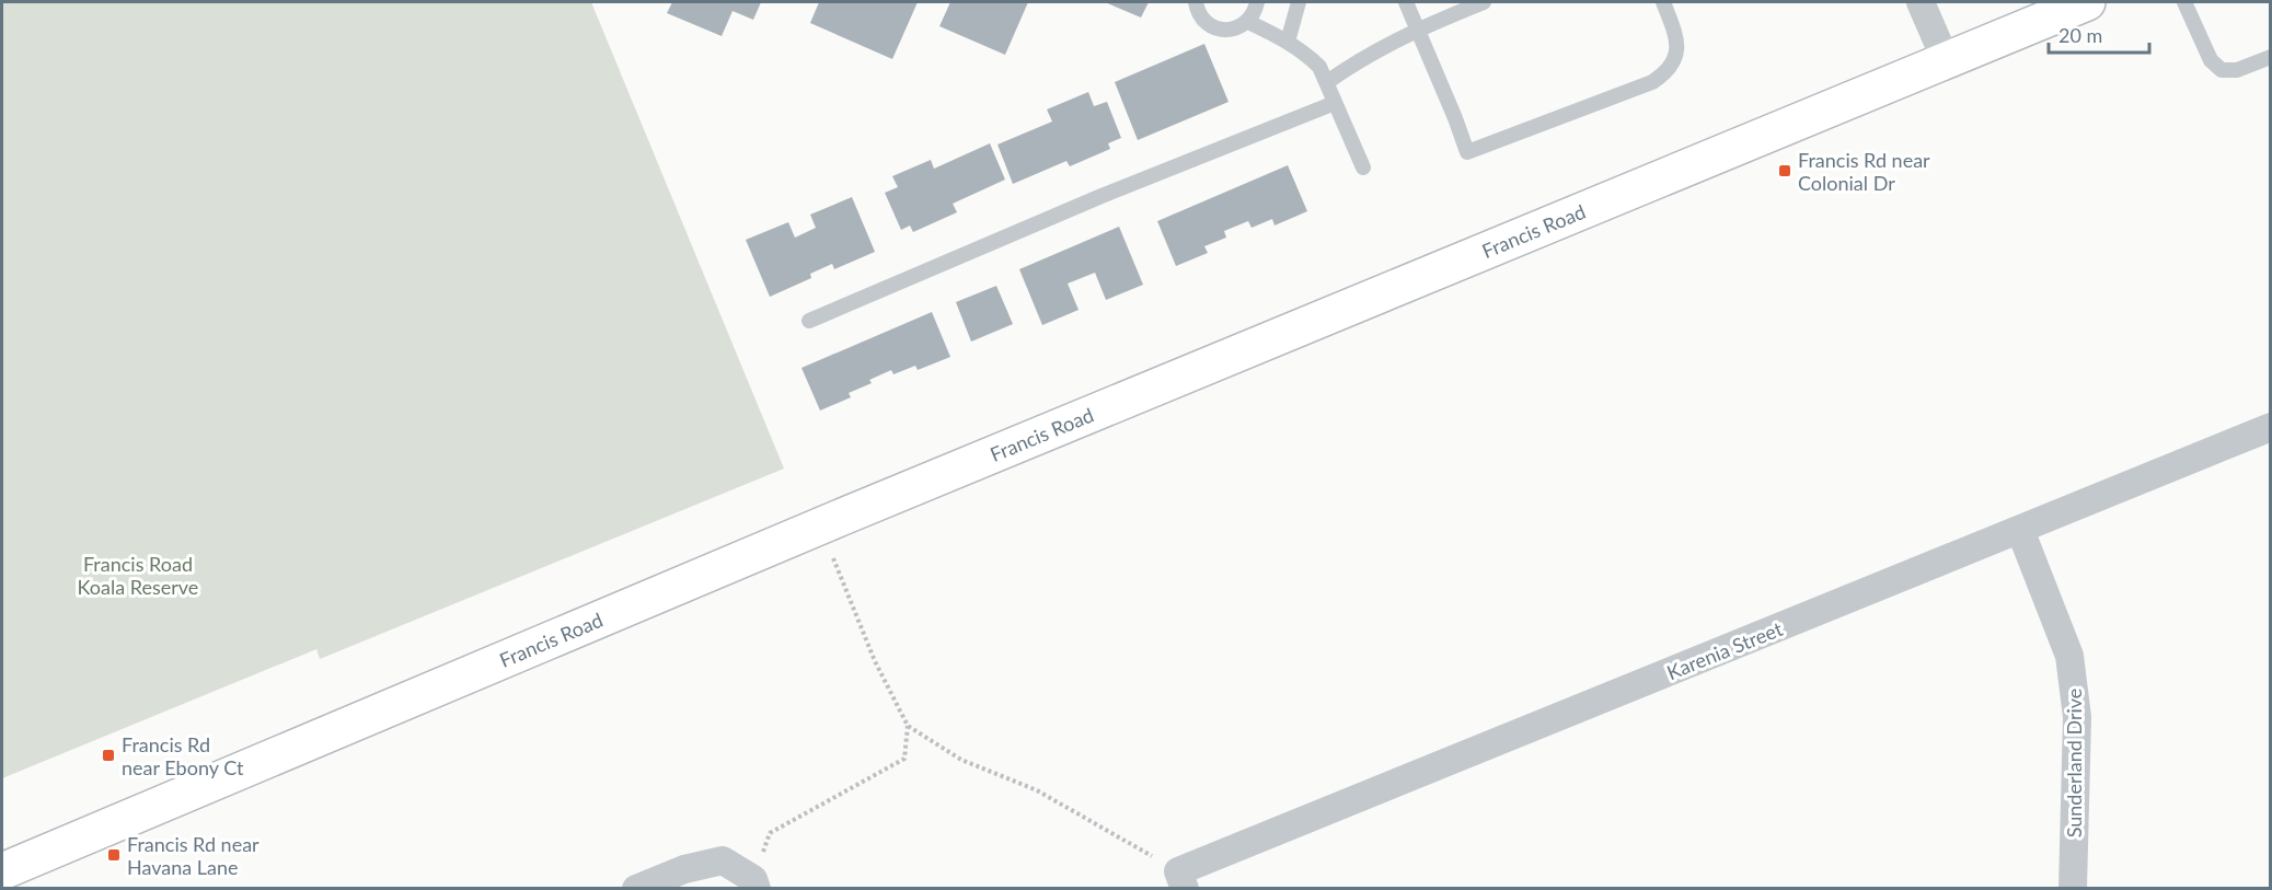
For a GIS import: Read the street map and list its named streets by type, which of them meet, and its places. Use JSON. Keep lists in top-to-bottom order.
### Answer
{
  "streets": {
    "main road": ["Francis Road"],
    "street": ["Karenia Street", "Sunderland Drive"]
  },
  "crossings": [
    ["Karenia Street", "Sunderland Drive"]
  ],
  "parks": ["Francis Road Koala Reserve"],
  "places": {
    "transit": ["Francis Rd near Colonial Dr", "Francis Rd near Ebony Ct", "Francis Rd near Havana Lane"]
  },
  "scale_bar": "20 m"
}
